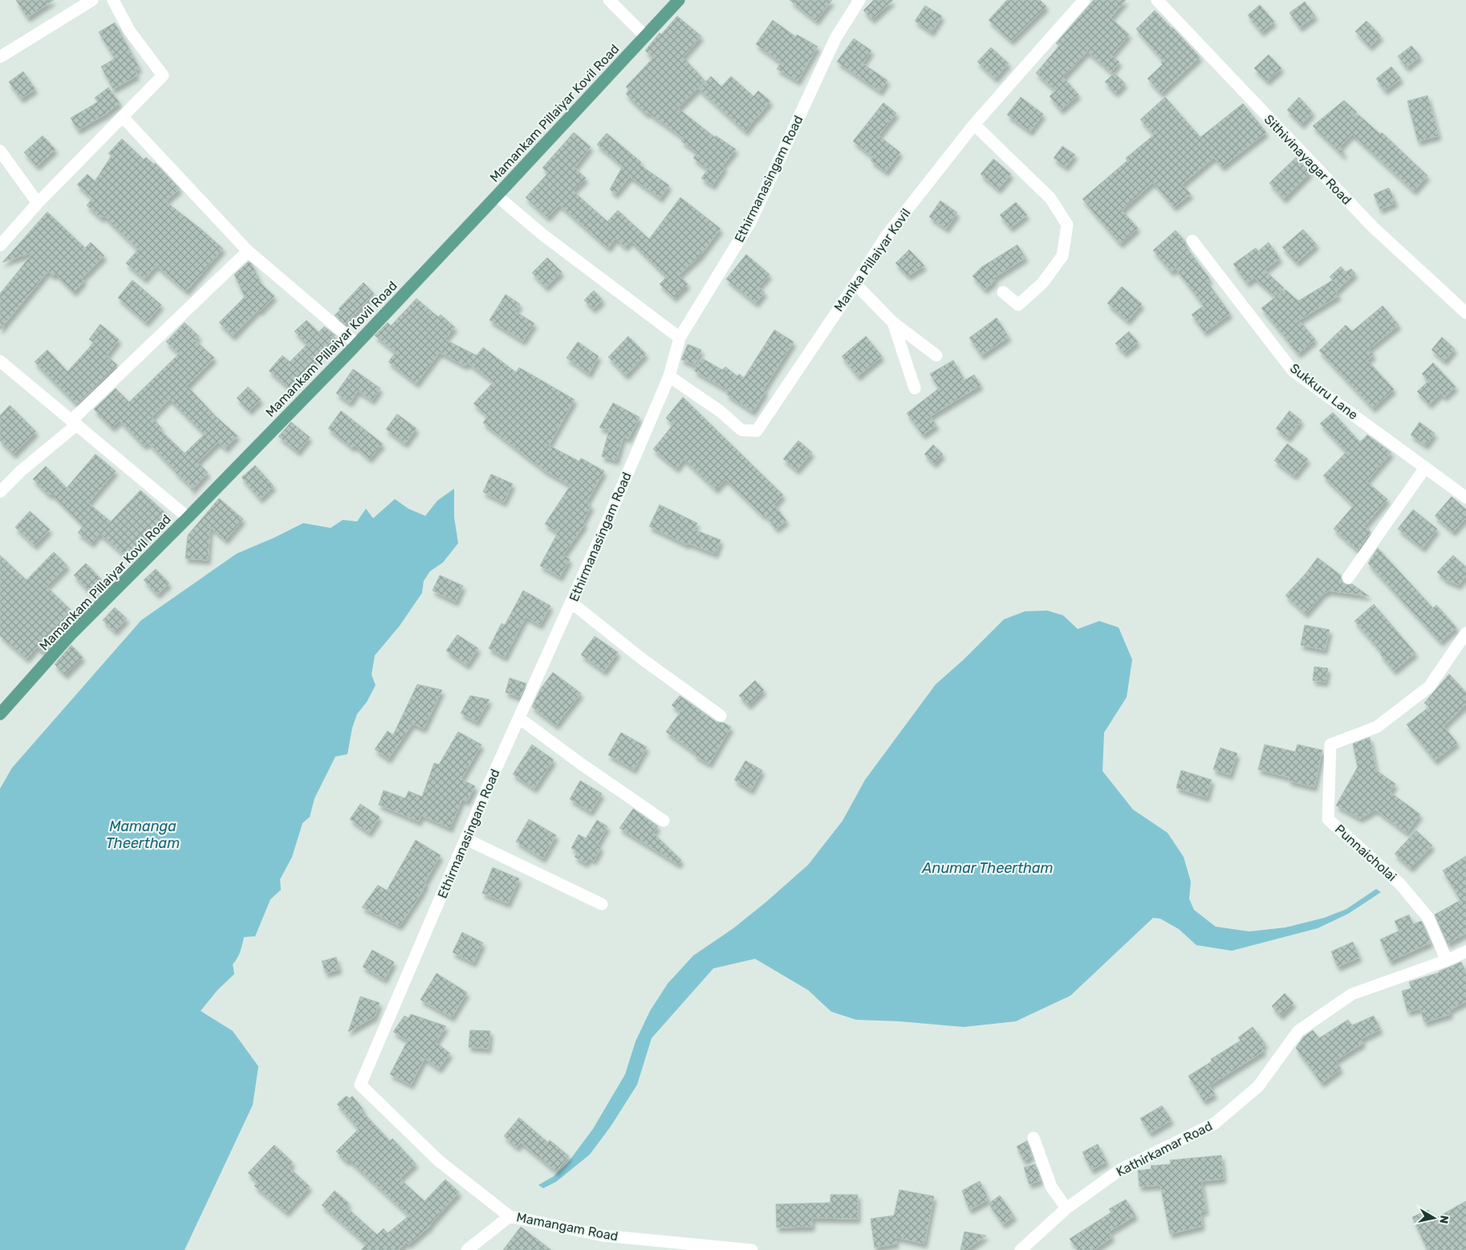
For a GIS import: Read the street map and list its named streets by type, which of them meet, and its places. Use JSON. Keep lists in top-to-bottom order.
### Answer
{
  "streets": {
    "main road": ["Mamankam Pillaiyar Kovil Road"],
    "street": [
      "Sithivinayagar Road",
      "Ethirmanasingam Road",
      "Manika Pillaiyar Kovil",
      "Sukkuru Lane",
      "Punnaicholai",
      "Kathirkamar Road",
      "Mamangam Road"
    ]
  },
  "crossings": [
    ["Ethirmanasingam Road", "Manika Pillaiyar Kovil"],
    ["Ethirmanasingam Road", "Mamangam Road"],
    ["Punnaicholai", "Kathirkamar Road"]
  ],
  "water": ["Mamanga Theertham", "Anumar Theertham"],
  "north": "right"
}
